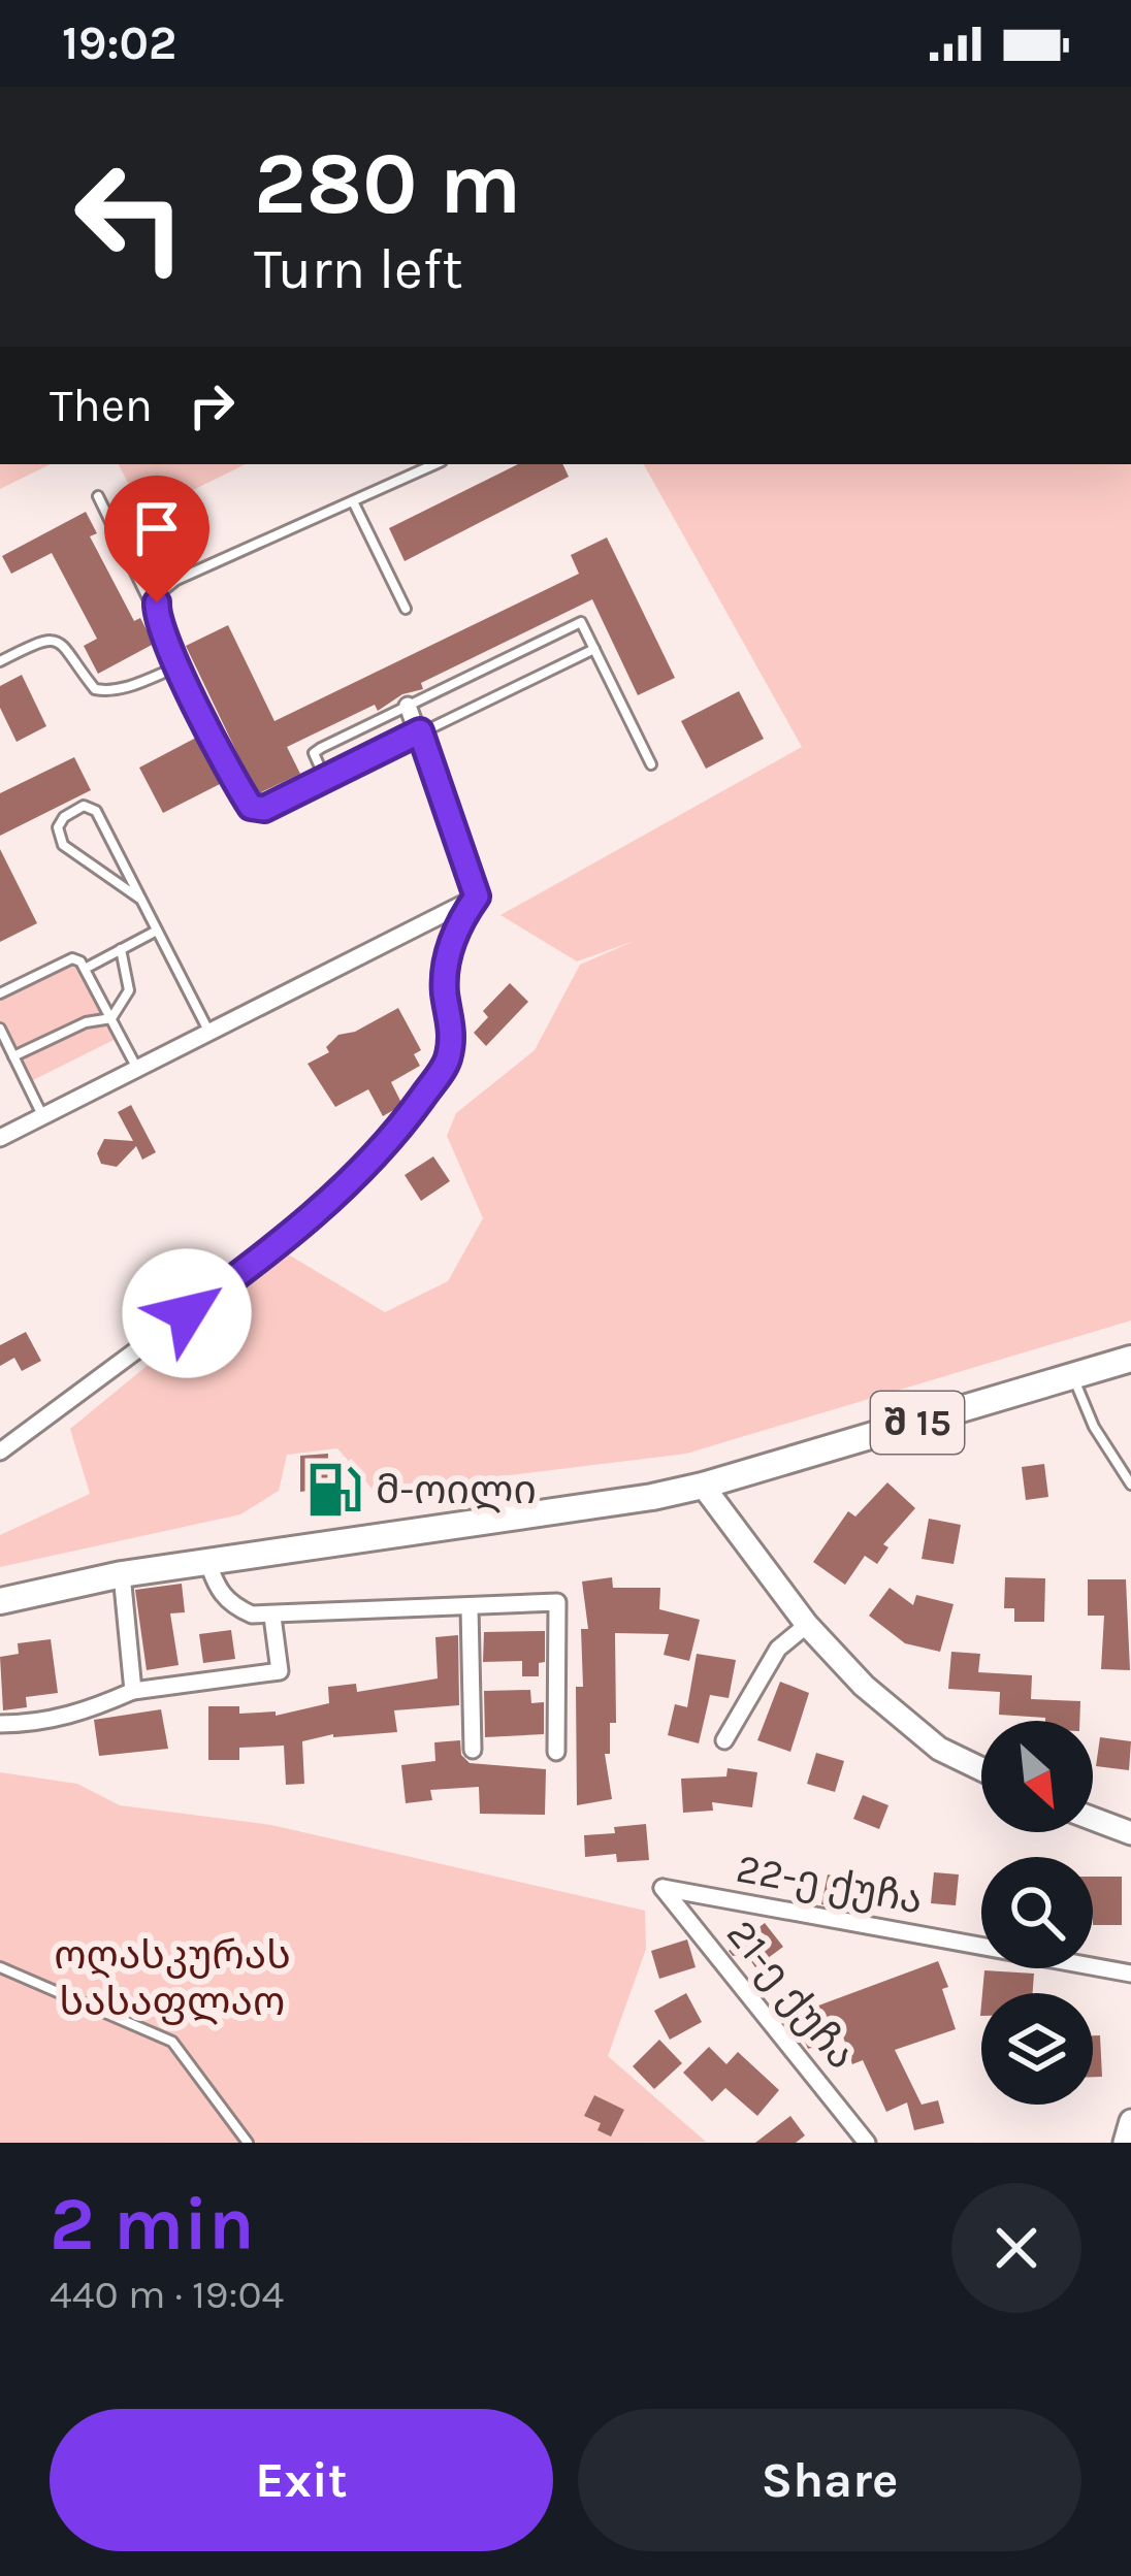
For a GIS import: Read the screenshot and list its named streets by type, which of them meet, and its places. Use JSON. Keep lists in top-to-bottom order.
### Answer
{
  "streets": {
    "main road": ["შ 15"],
    "street": ["22-ე ქუჩა", "21-ე ქუჩა"]
  },
  "crossings": [
    ["22-ე ქუჩა", "21-ე ქუჩა"]
  ],
  "parks": ["ოღასკურას სასაფლაო"],
  "places": {
    "fuel station": ["მ-ოილი"]
  },
  "north": "bottom right",
  "page": {
    "status": "19:02",
    "turn": ["280 m", "Turn left"],
    "then": "Then",
    "heading": ["2 min", "440 m · 19:04"],
    "buttons": ["Exit", "Share"]
  }
}
